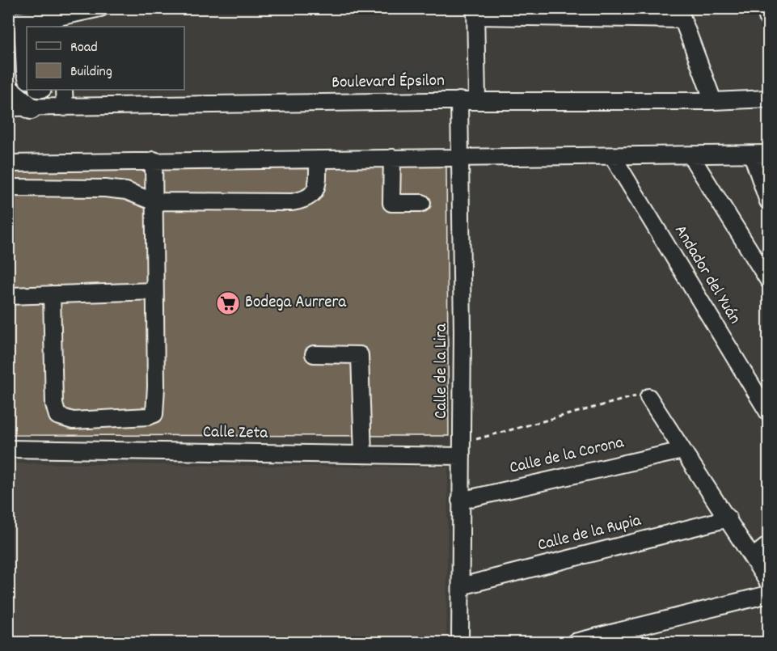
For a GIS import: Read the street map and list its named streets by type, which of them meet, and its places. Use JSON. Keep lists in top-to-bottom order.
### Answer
{
  "streets": {
    "street": [
      "Boulevard Épsilon",
      "Andador del Yuán",
      "Calle de la Lira",
      "Calle Zeta",
      "Calle de la Corona",
      "Calle de la Rupia"
    ]
  },
  "crossings": [
    ["Boulevard Épsilon", "Calle de la Lira"],
    ["Calle de la Lira", "Calle Zeta"],
    ["Calle de la Lira", "Calle de la Corona"],
    ["Calle de la Lira", "Calle de la Rupia"]
  ],
  "places": {
    "supermarket": ["Bodega Aurrera"]
  },
  "legend": ["Road", "Building"]
}
